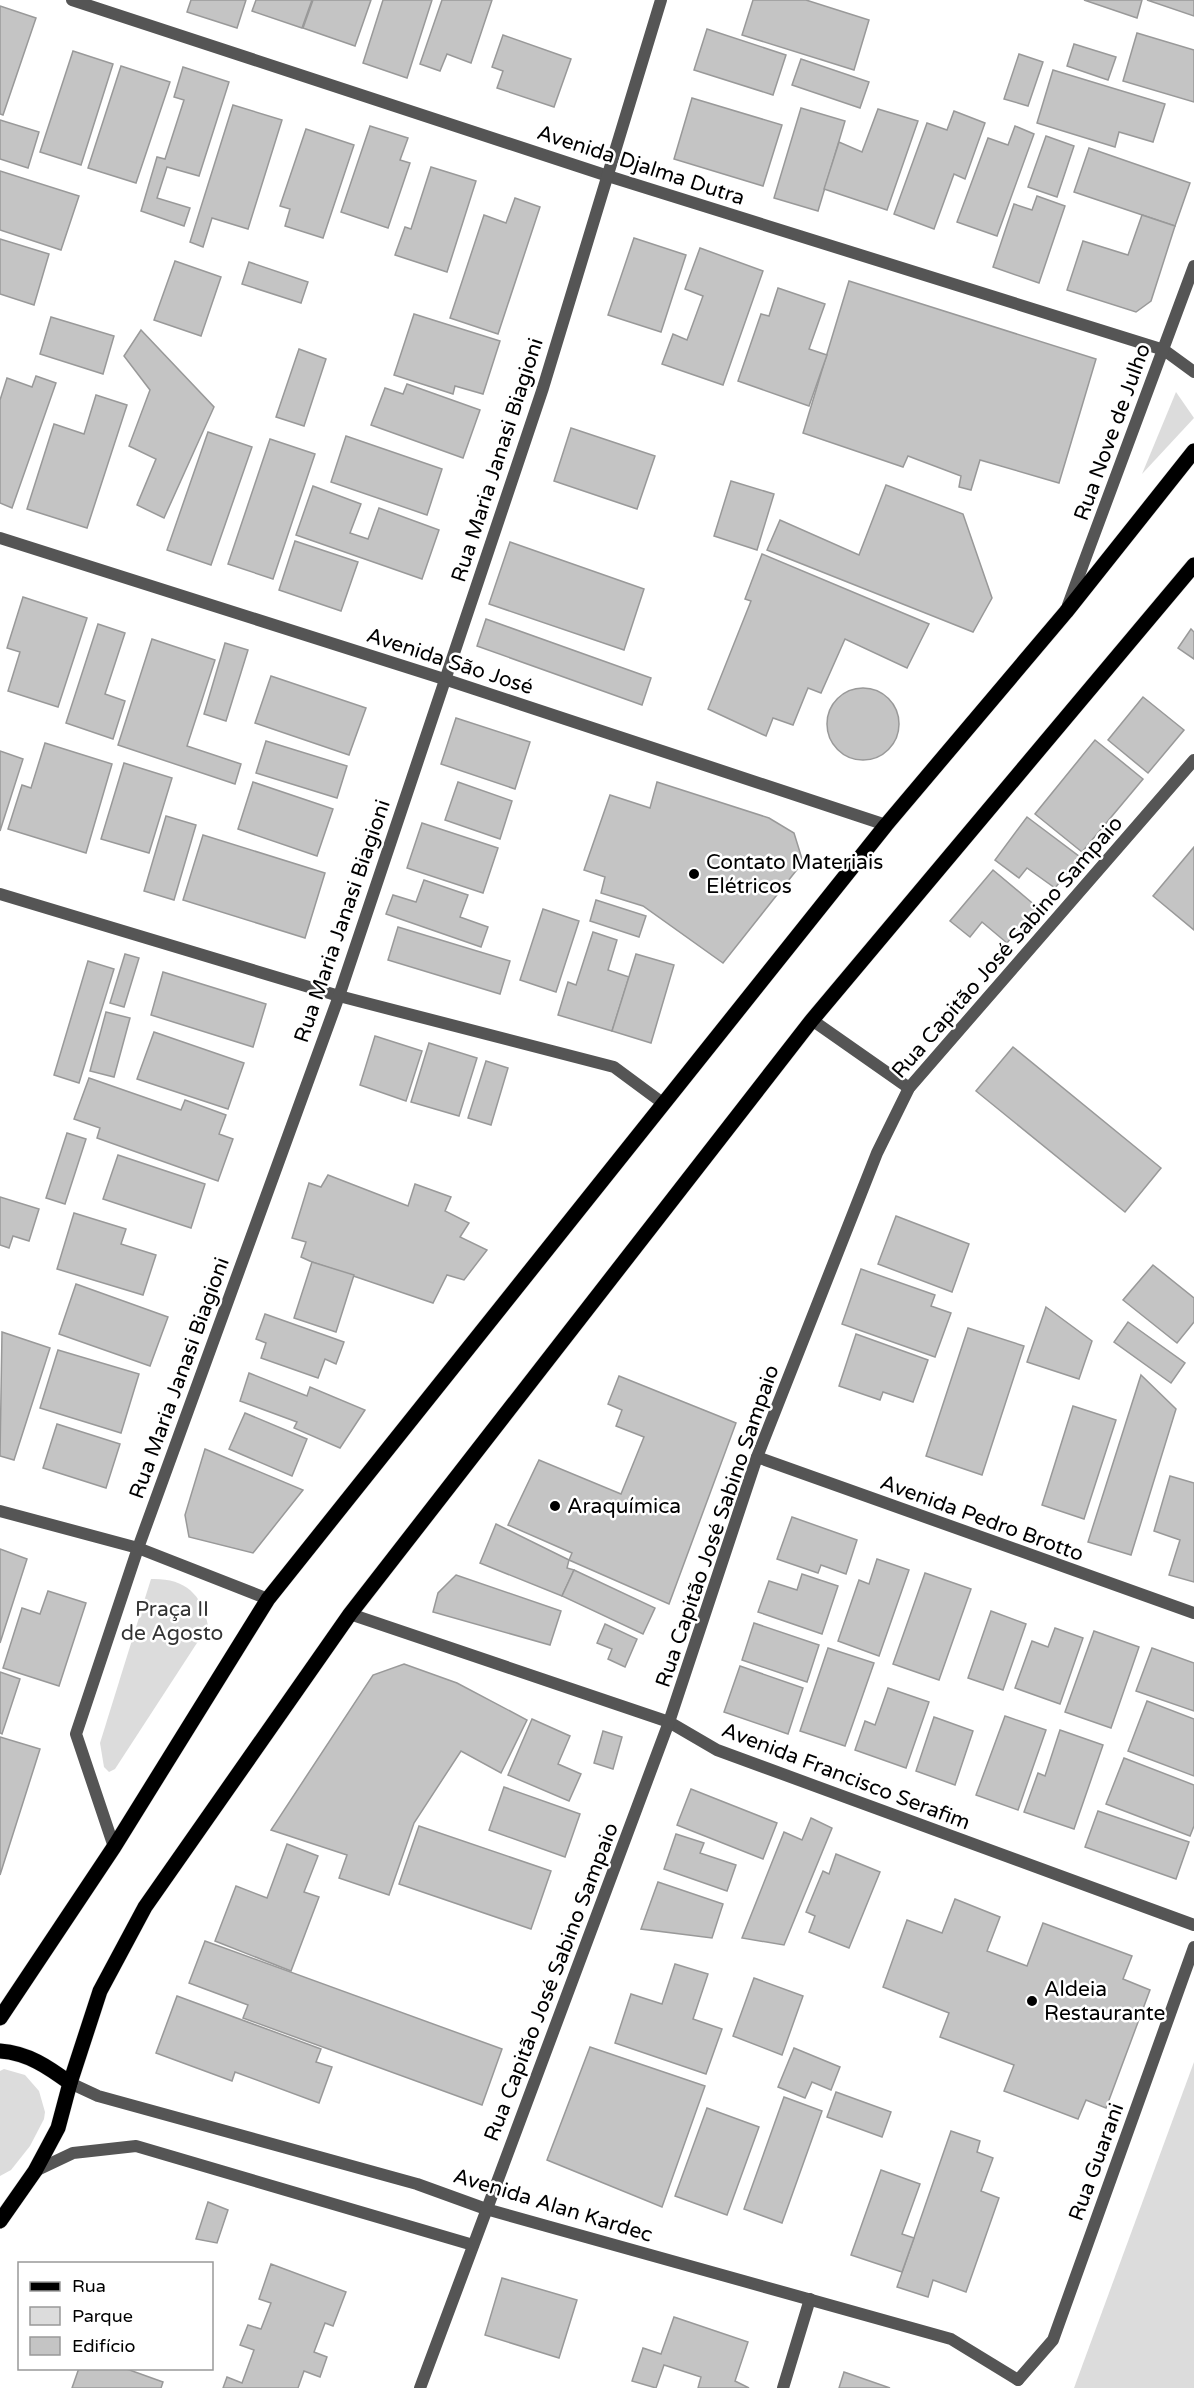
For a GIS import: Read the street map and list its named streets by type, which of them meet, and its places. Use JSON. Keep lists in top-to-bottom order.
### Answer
{
  "streets": {
    "street": [
      "Avenida Djalma Dutra",
      "Rua Nove de Julho",
      "Rua Maria Janasi Biagioni",
      "Avenida São José",
      "Rua Capitão José Sabino Sampaio",
      "Avenida Pedro Brotto",
      "Avenida Francisco Serafim",
      "Rua Guarani",
      "Avenida Alan Kardec"
    ]
  },
  "crossings": [
    ["Avenida Djalma Dutra", "Rua Nove de Julho"],
    ["Avenida Djalma Dutra", "Rua Maria Janasi Biagioni"],
    ["Rua Maria Janasi Biagioni", "Avenida São José"],
    ["Rua Capitão José Sabino Sampaio", "Avenida Pedro Brotto"],
    ["Rua Capitão José Sabino Sampaio", "Avenida Francisco Serafim"],
    ["Rua Capitão José Sabino Sampaio", "Avenida Alan Kardec"],
    ["Rua Guarani", "Avenida Alan Kardec"]
  ],
  "parks": ["Praça II de Agosto"],
  "places": ["Contato Materiais Elétricos", "Araquímica", "Aldeia Restaurante"],
  "legend": ["Rua", "Parque", "Edifício"]
}
